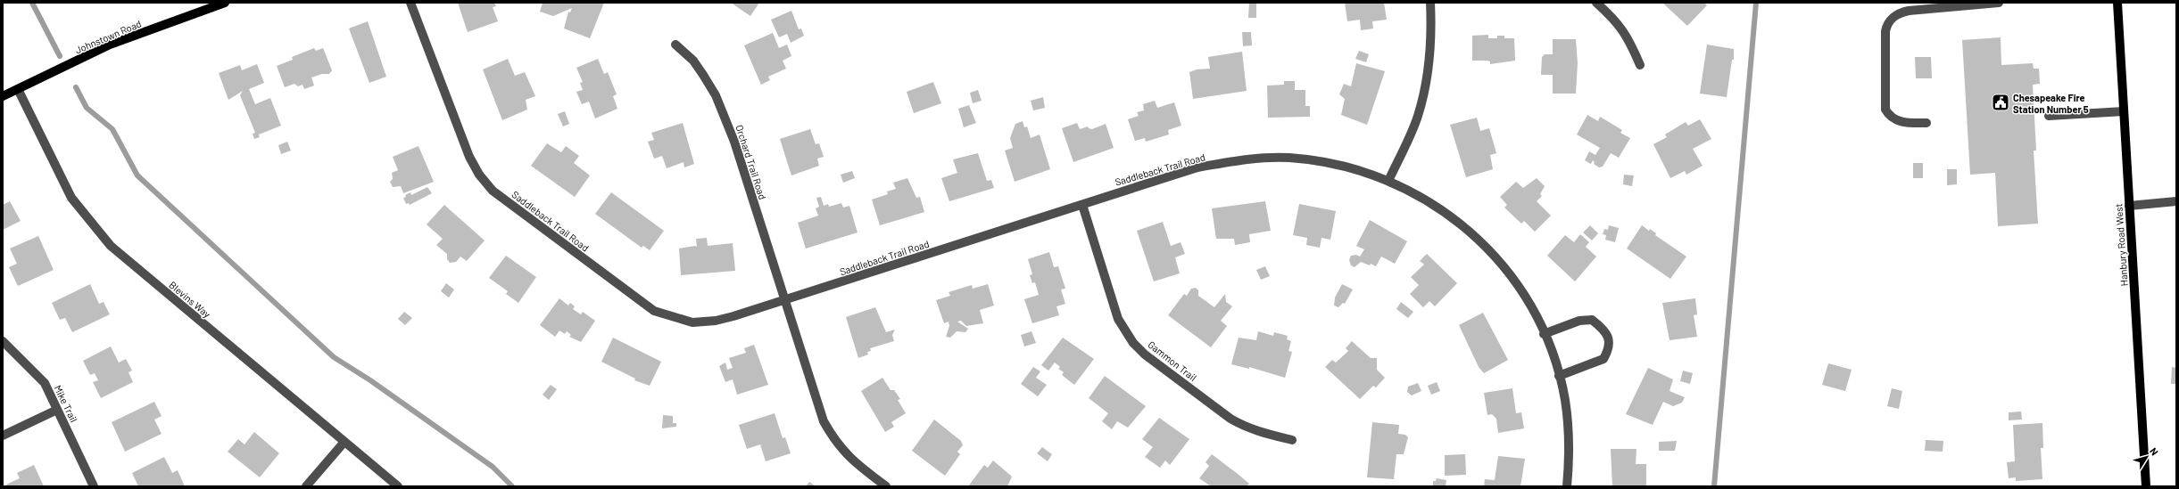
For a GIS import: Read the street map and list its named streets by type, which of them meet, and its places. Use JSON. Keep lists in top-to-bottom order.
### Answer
{
  "streets": {
    "main road": ["Johnstown Road", "Hanbury Road West"],
    "street": [
      "Orchard Trail Road",
      "Saddleback Trail Road",
      "Blevins Way",
      "Gammon Trail",
      "Mike Trail"
    ]
  },
  "crossings": [
    ["Johnstown Road", "Blevins Way"],
    ["Orchard Trail Road", "Saddleback Trail Road"],
    ["Saddleback Trail Road", "Gammon Trail"]
  ],
  "places": {
    "public building": ["Chesapeake Fire Station Number 5"]
  },
  "north": "top right"
}
